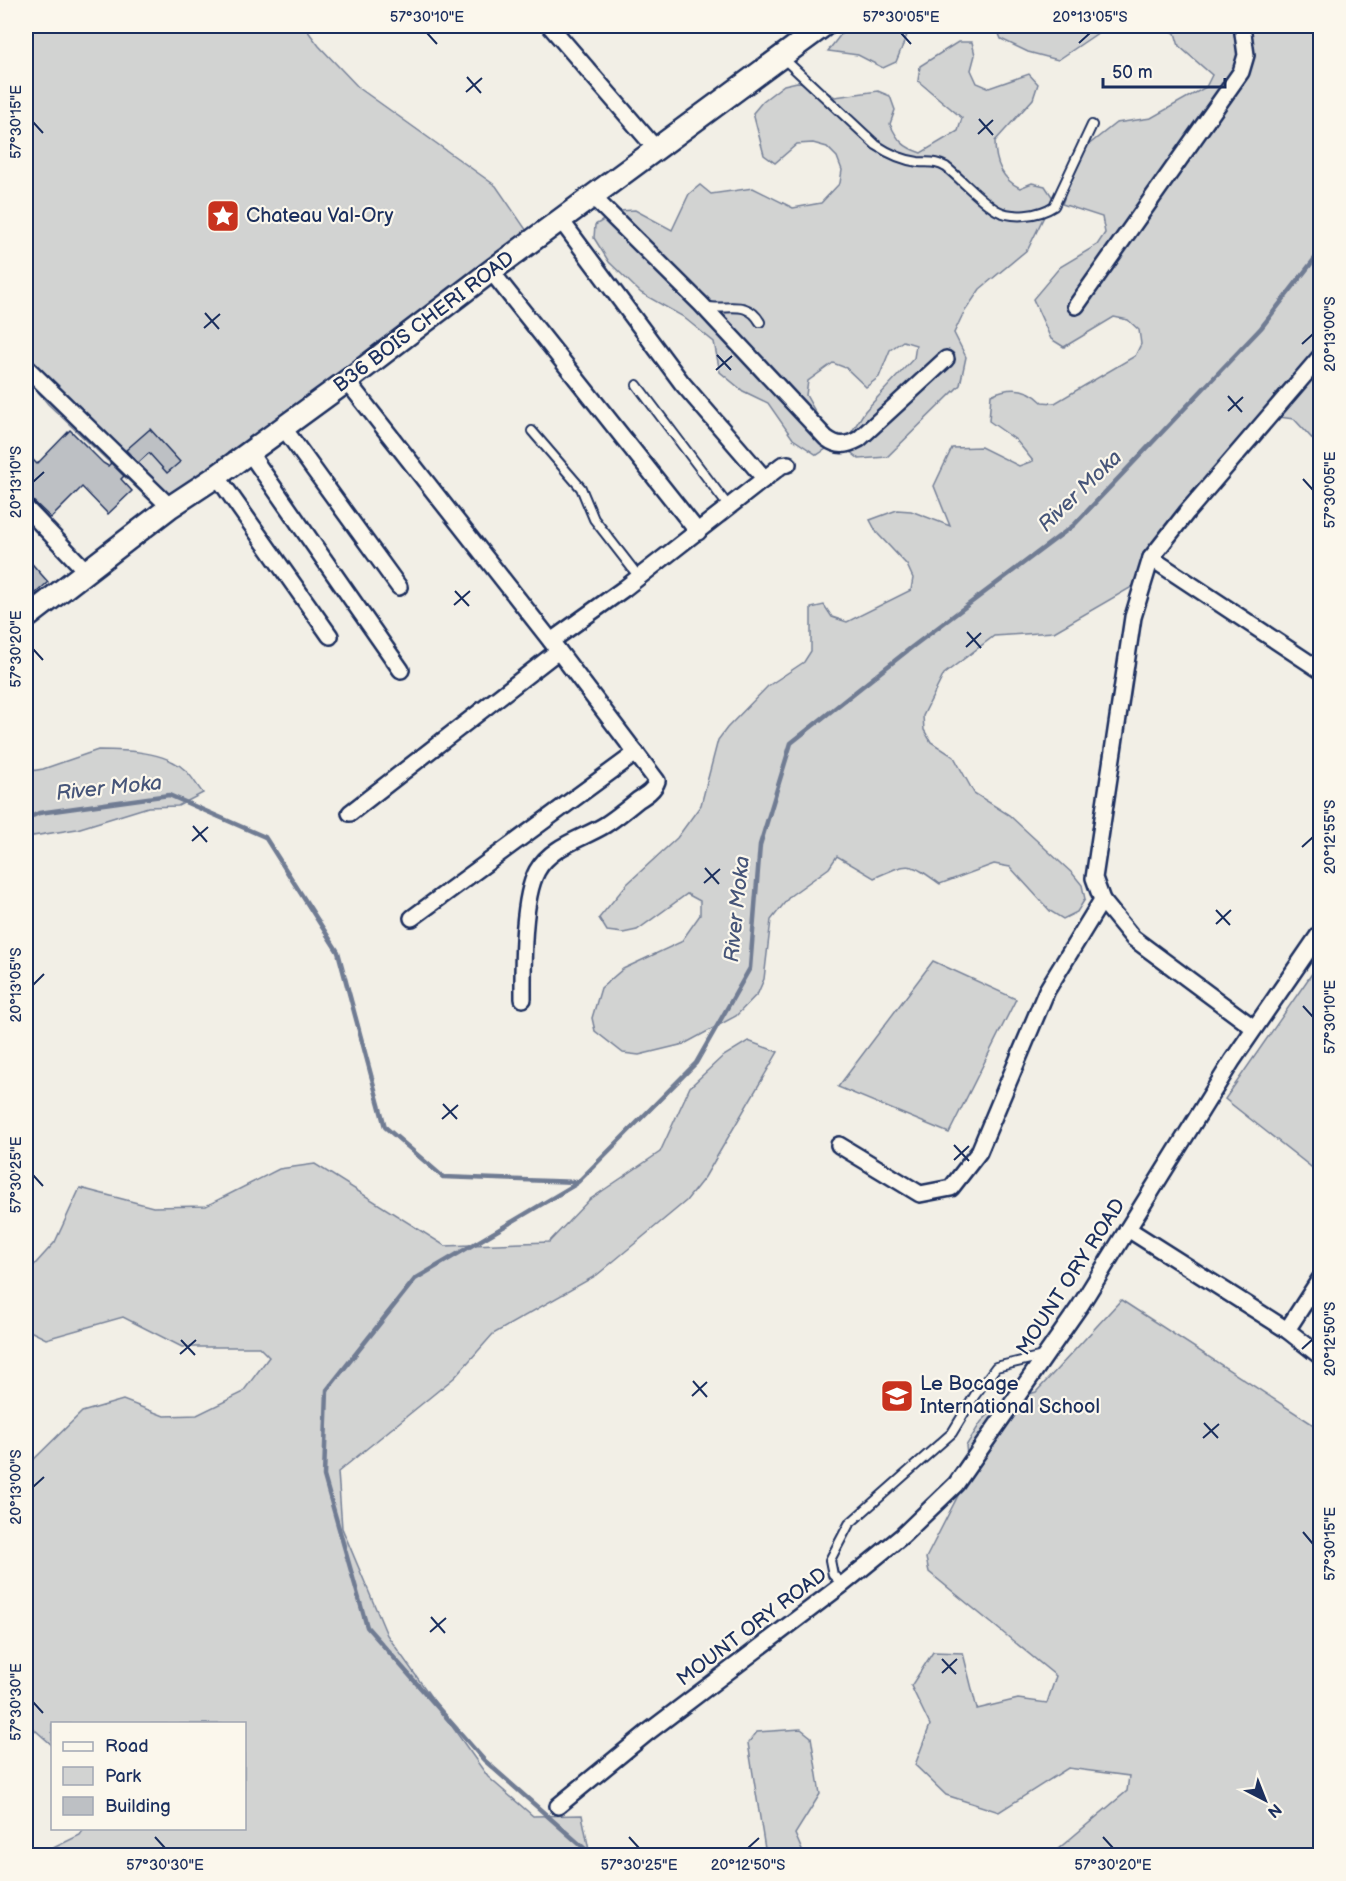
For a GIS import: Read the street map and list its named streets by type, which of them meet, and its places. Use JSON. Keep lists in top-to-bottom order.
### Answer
{
  "streets": {
    "main road": ["B36 BOIS CHERI ROAD"],
    "street": ["MOUNT ORY ROAD"]
  },
  "water": ["River Moka"],
  "places": {
    "place": ["Chateau Val-Ory"],
    "school or university": ["Le Bocage International School"]
  },
  "legend": ["Road", "Park", "Building"],
  "scale_bar": "50 m",
  "north": "bottom right",
  "coordinates": [
    "57°30'10\"E",
    "57°30'05\"E",
    "20°13'05\"S",
    "57°30'15\"E",
    "20°13'00\"S",
    "20°13'10\"S",
    "57°30'20\"E",
    "20°12'55\"S",
    "57°30'25\"E",
    "20°12'50\"S",
    "57°30'30\"E"
  ]
}
